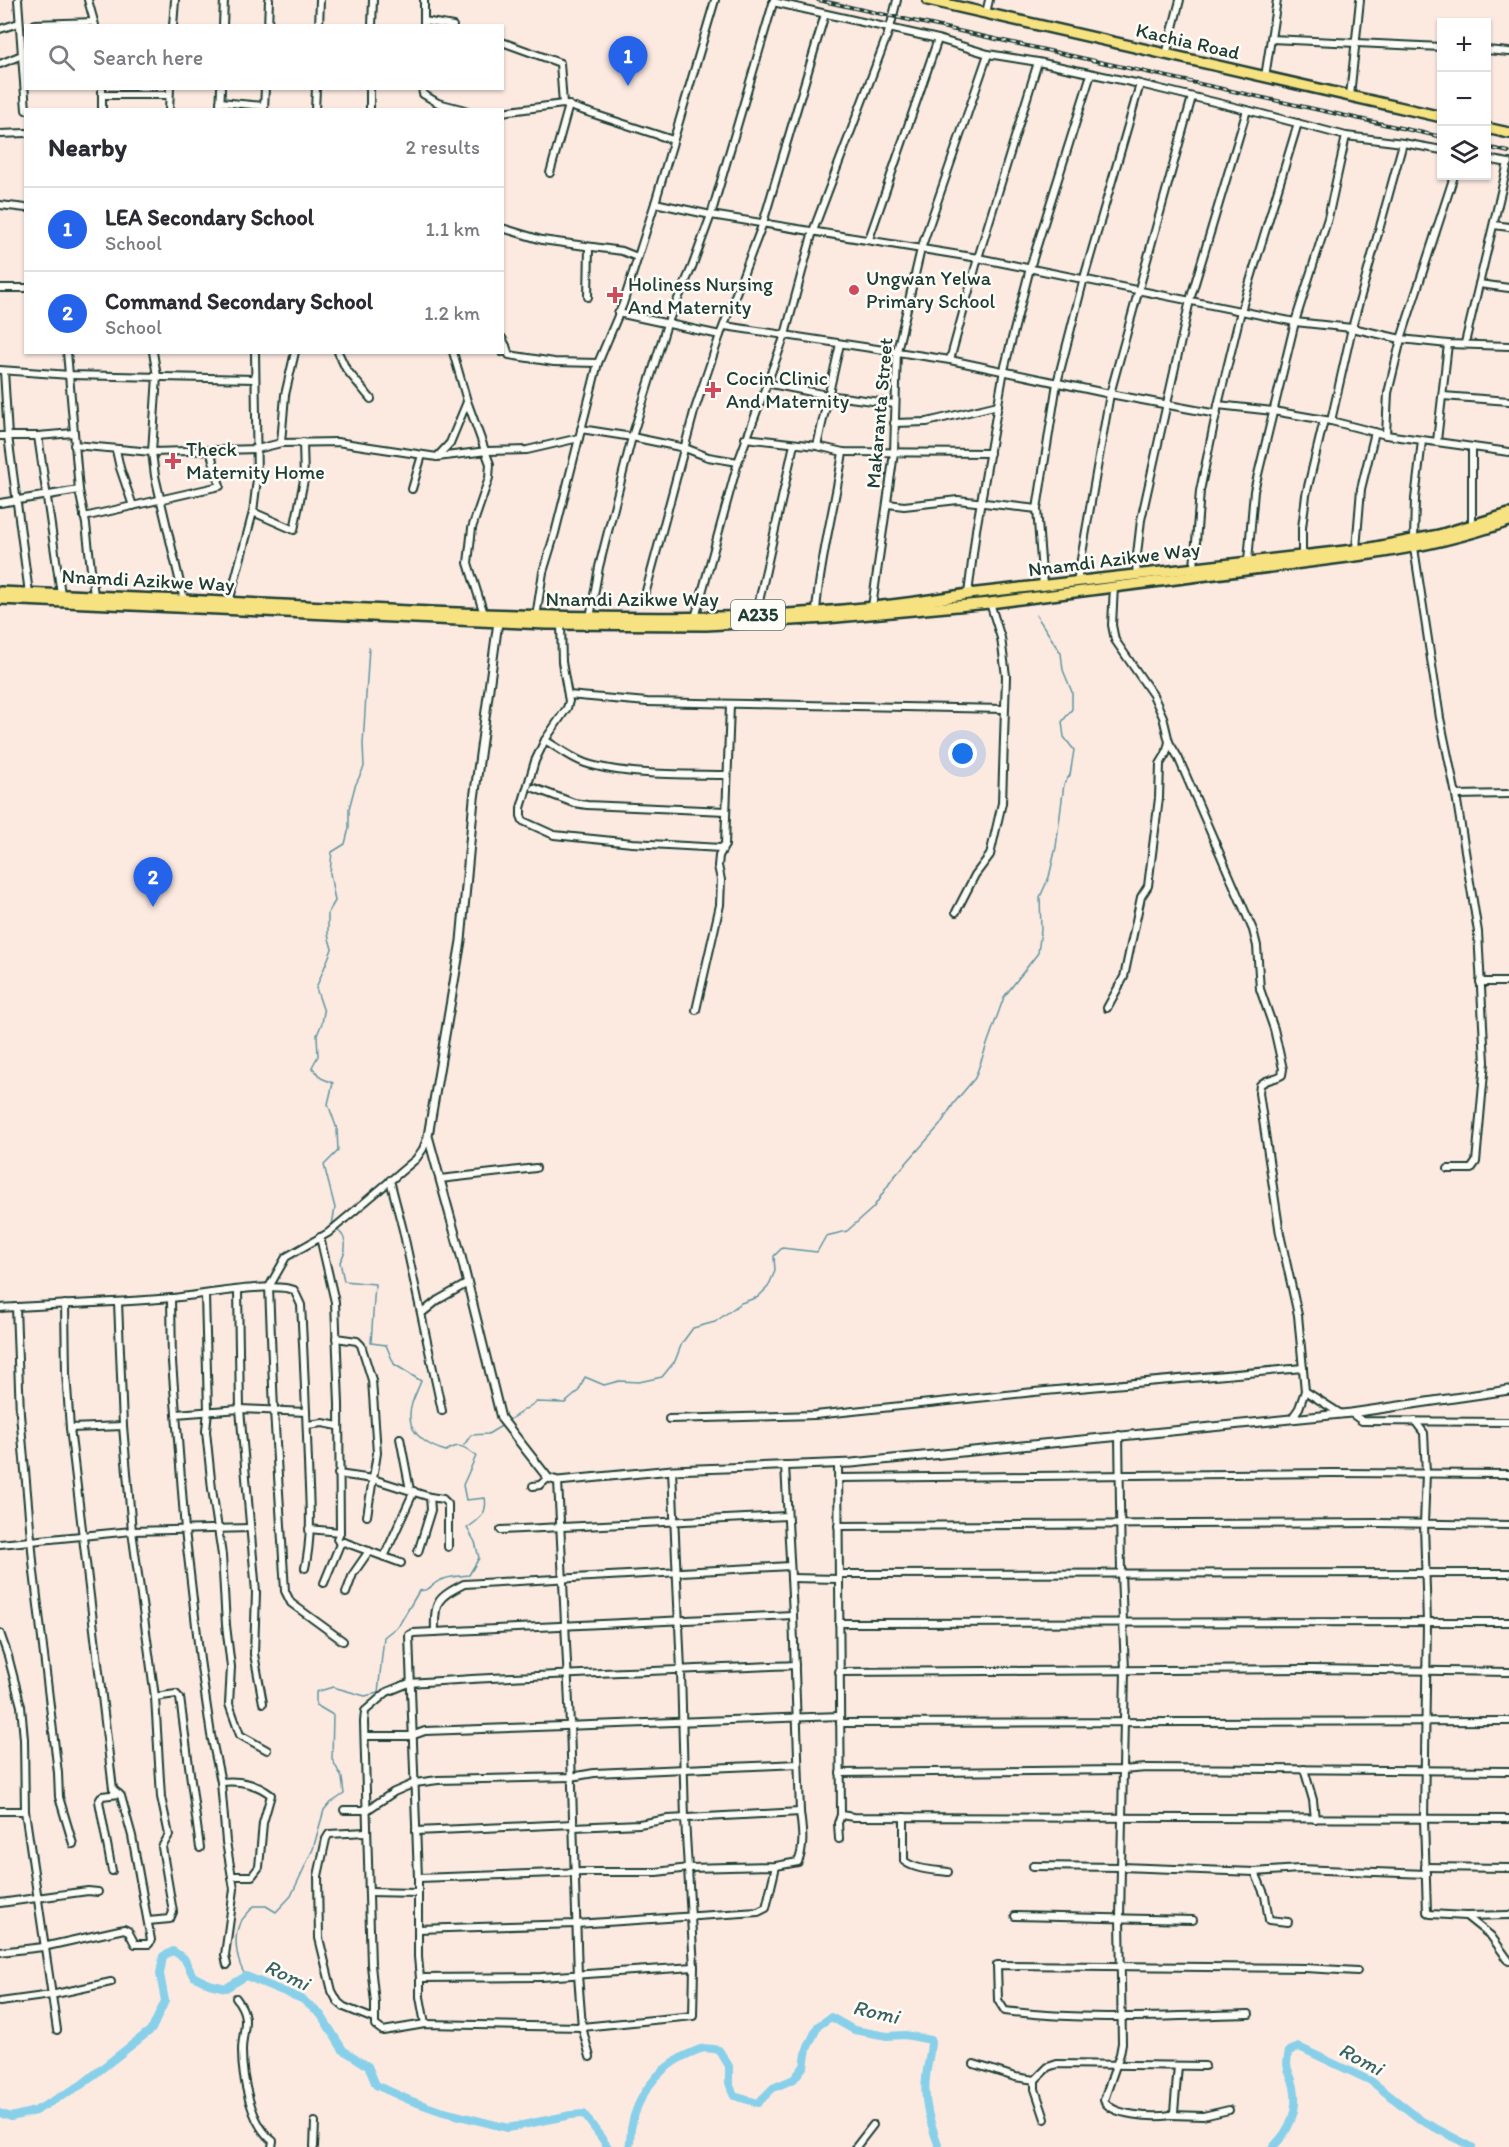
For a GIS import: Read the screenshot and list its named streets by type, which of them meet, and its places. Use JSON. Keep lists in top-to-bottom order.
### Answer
{
  "streets": {
    "main road": ["Kachia Road", "Nnamdi Azikwe Way", "A235"],
    "street": ["Makaranta Street"]
  },
  "crossings": [
    ["Makaranta Street", "Nnamdi Azikwe Way"]
  ],
  "water": ["Romi"],
  "places": {
    "other": ["Ungwan Yelwa Primary School"],
    "health": ["Holiness Nursing And Maternity", "Cocin Clinic And Maternity", "Theck Maternity Home"]
  },
  "page": {
    "map_buttons": ["+", "−"],
    "search": "Search here",
    "pins": ["1", "2"],
    "heading": ["Nearby", "2 results"],
    "list": [
      {
        "mark": "1",
        "name": "LEA Secondary School",
        "note": "School",
        "value": "1.1 km"
      },
      {
        "mark": "2",
        "name": "Command Secondary School",
        "note": "School",
        "value": "1.2 km"
      }
    ]
  }
}
